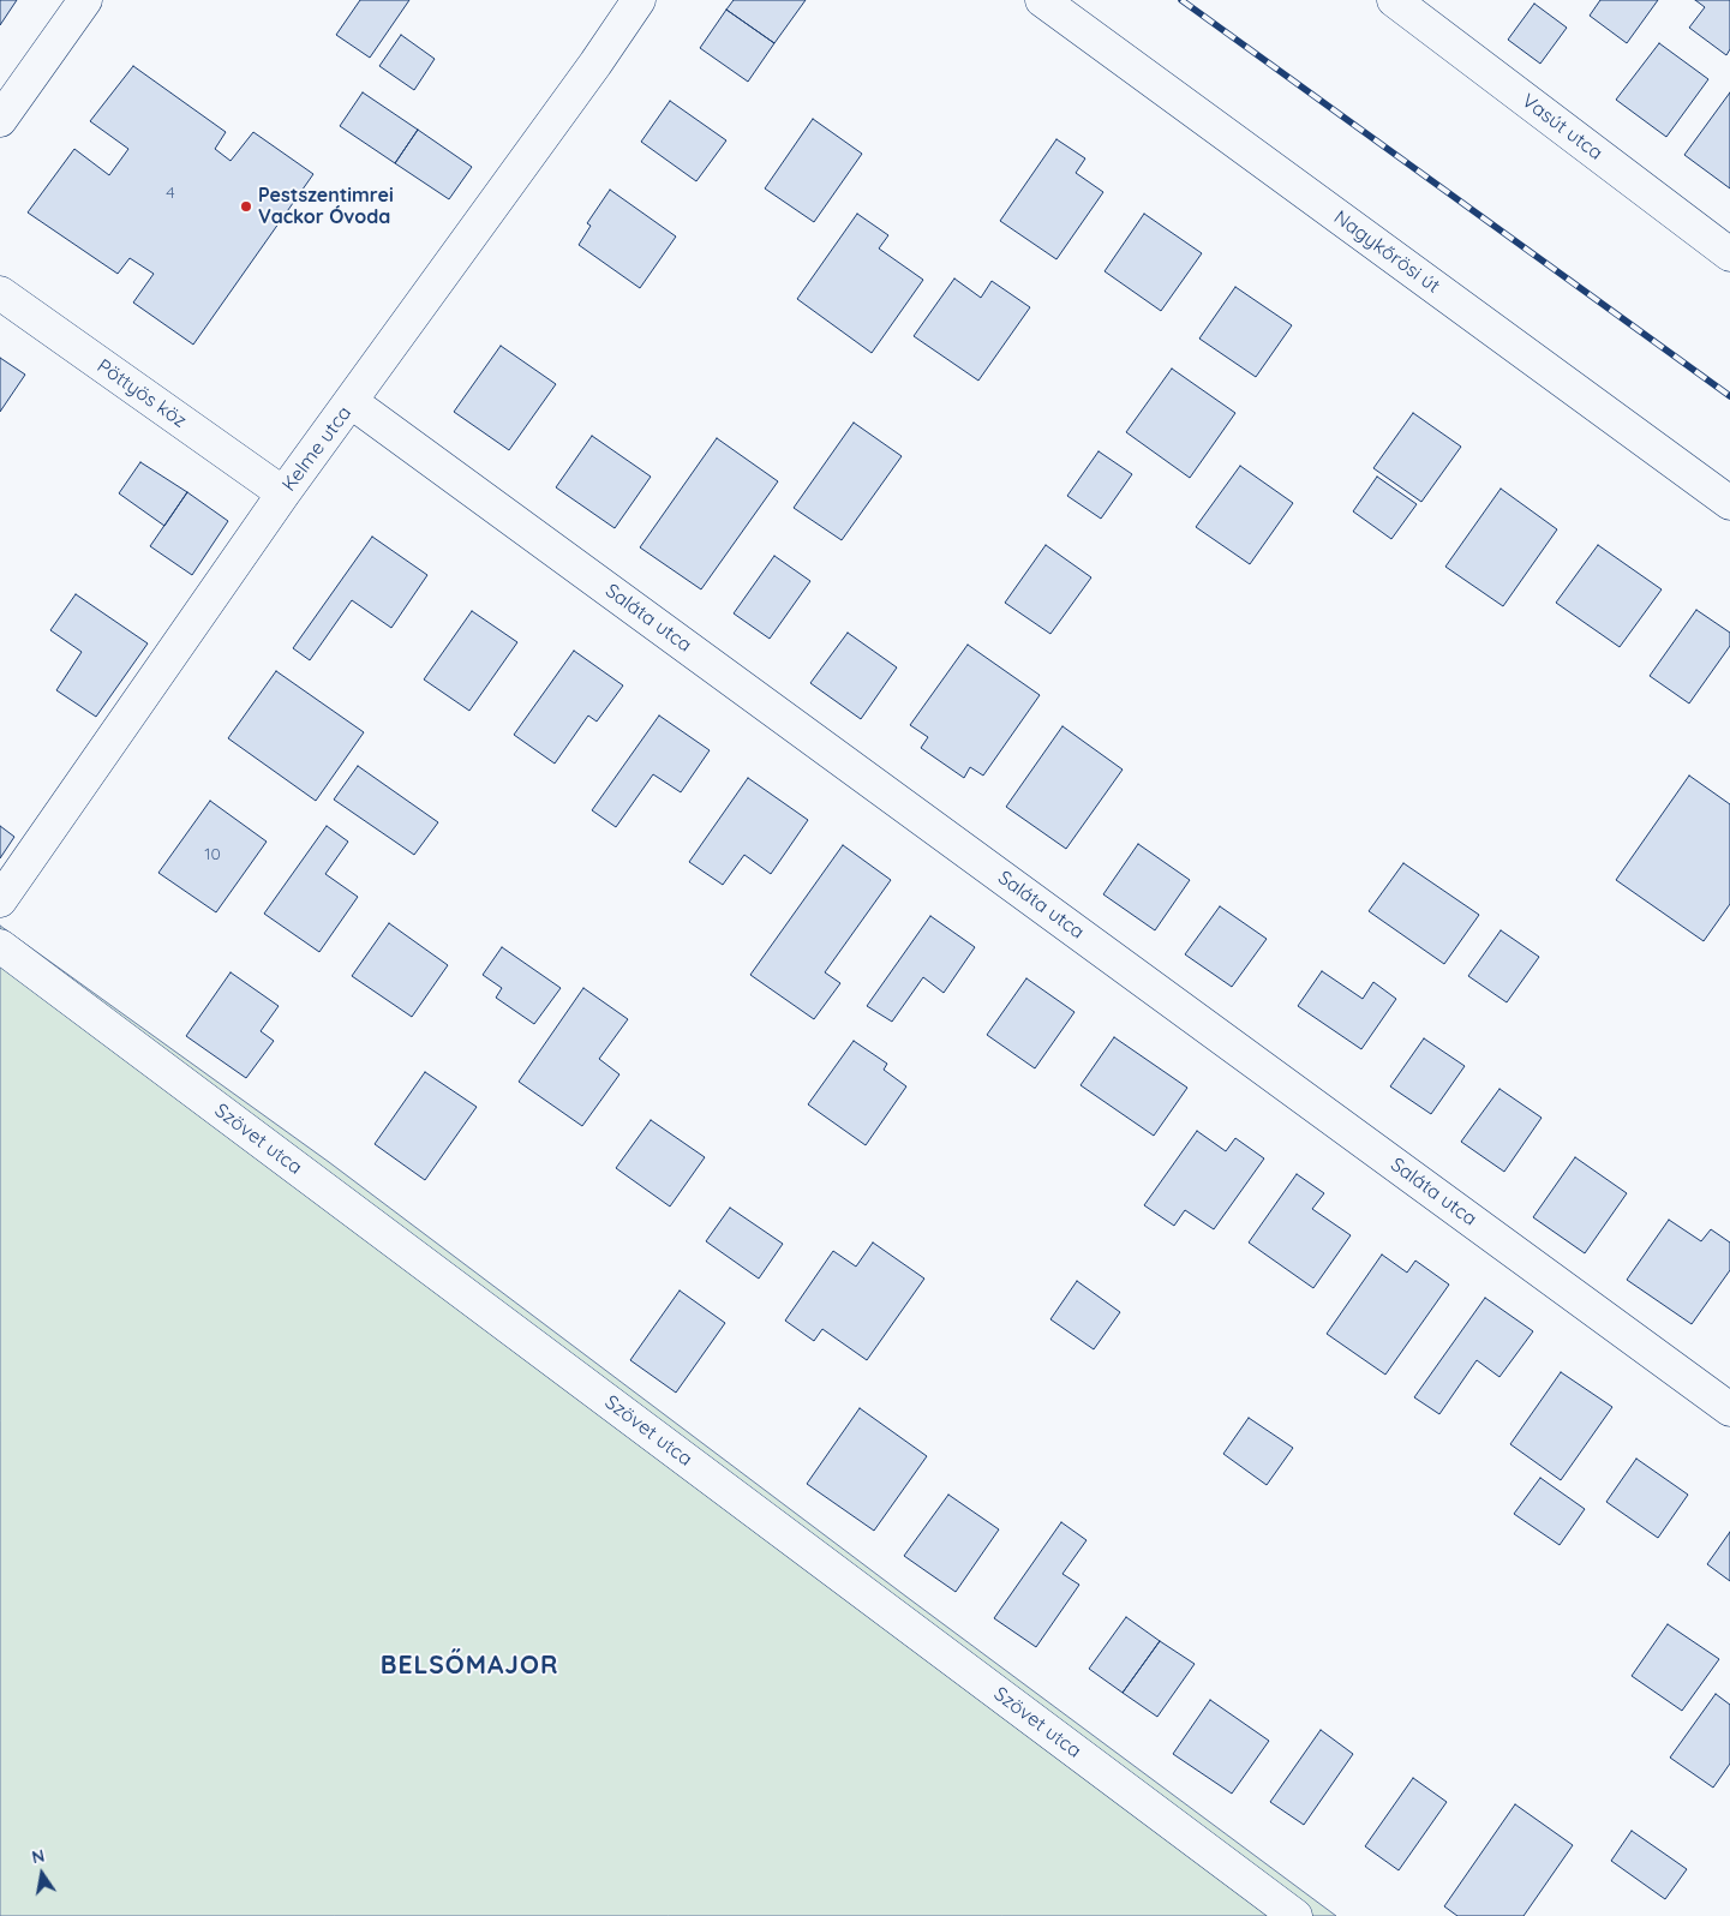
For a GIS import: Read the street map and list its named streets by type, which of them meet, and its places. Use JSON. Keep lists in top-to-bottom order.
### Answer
{
  "streets": {
    "street": [
      "Vasút utca",
      "Nagykőrösi út",
      "Pöttyös köz",
      "Kelme utca",
      "Saláta utca",
      "Szövet utca"
    ]
  },
  "crossings": [
    ["Pöttyös köz", "Kelme utca"],
    ["Kelme utca", "Saláta utca"]
  ],
  "districts": ["BELSŐMAJOR"],
  "places": ["Pestszentimrei Vackor Óvoda"],
  "house_numbers": ["4", "10"],
  "north": "top"
}
